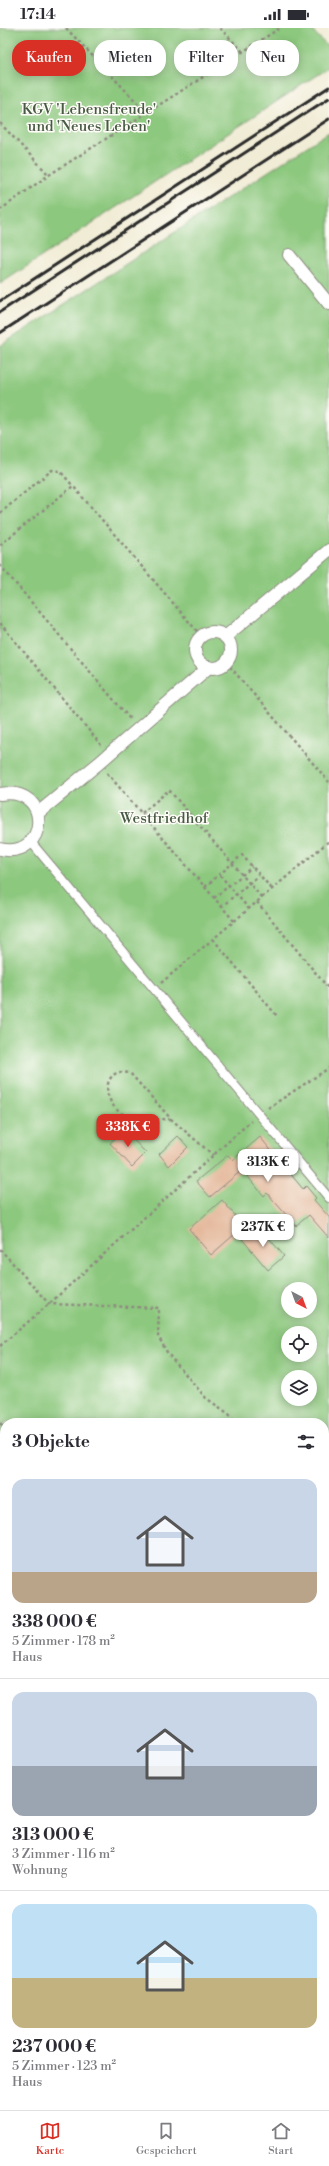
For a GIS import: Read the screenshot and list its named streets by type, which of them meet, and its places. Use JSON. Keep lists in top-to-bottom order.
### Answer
{
  "parks": ["KGV 'Lebensfreude' und 'Neues Leben'", "Westfriedhof"],
  "north": "bottom right",
  "page": {
    "status": "17:14",
    "chip": [
      "Kaufen",
      "Mieten",
      "Filter",
      "Neu"
    ],
    "price": ["338K €", "313K €", "237K €"],
    "heading": "3 Objekte",
    "list": [
      {
        "name": "338 000 €",
        "note": "5 Zimmer · 178 m² · Haus"
      },
      {
        "name": "313 000 €",
        "note": "3 Zimmer · 116 m² · Wohnung"
      },
      {
        "name": "237 000 €",
        "note": "5 Zimmer · 123 m² · Haus"
      }
    ],
    "tabs": ["Karte", "Gespeichert", "Start"]
  }
}
